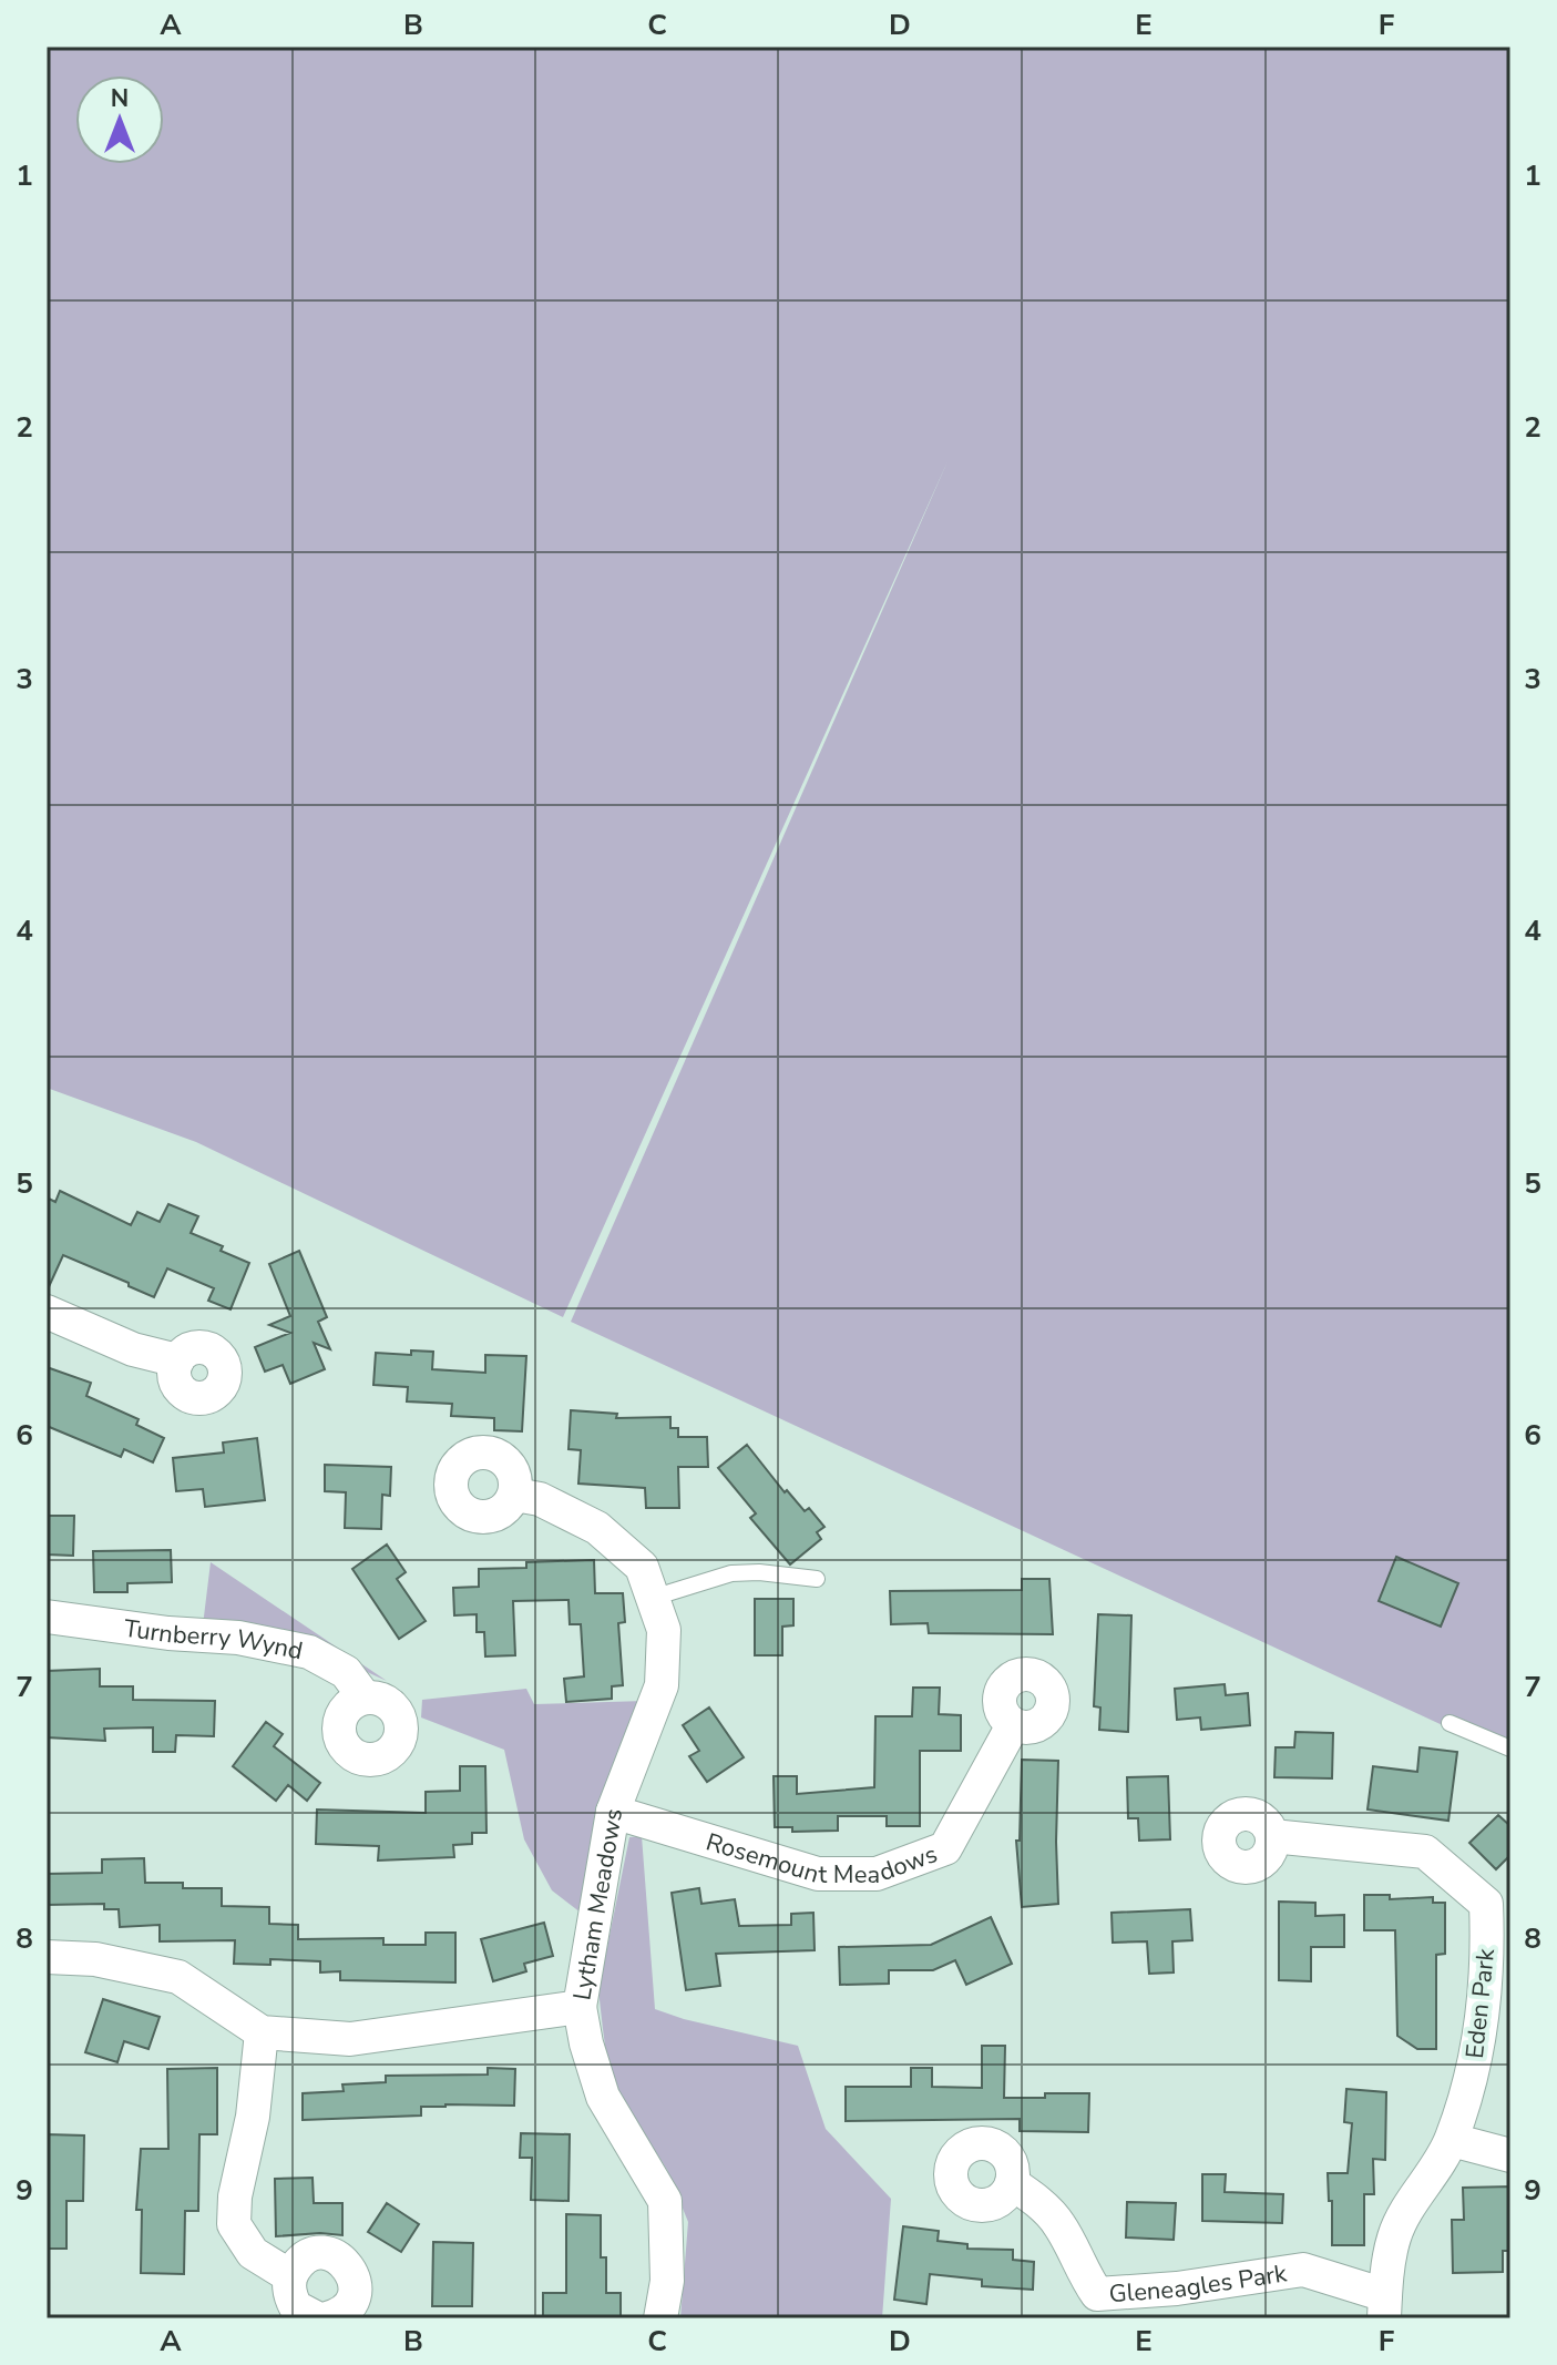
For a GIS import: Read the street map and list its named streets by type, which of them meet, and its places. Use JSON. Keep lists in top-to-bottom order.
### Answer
{
  "streets": {
    "street": [
      "Turnberry Wynd",
      "Rosemount Meadows",
      "Lytham Meadows",
      "Eden Park",
      "Gleneagles Park"
    ]
  },
  "crossings": [
    ["Rosemount Meadows", "Lytham Meadows"],
    ["Eden Park", "Gleneagles Park"]
  ],
  "north": "top",
  "grid": {
    "columns": [
      "A",
      "B",
      "C",
      "D",
      "E",
      "F"
    ],
    "rows": [
      "1",
      "2",
      "3",
      "4",
      "5",
      "6",
      "7",
      "8",
      "9"
    ]
  }
}
